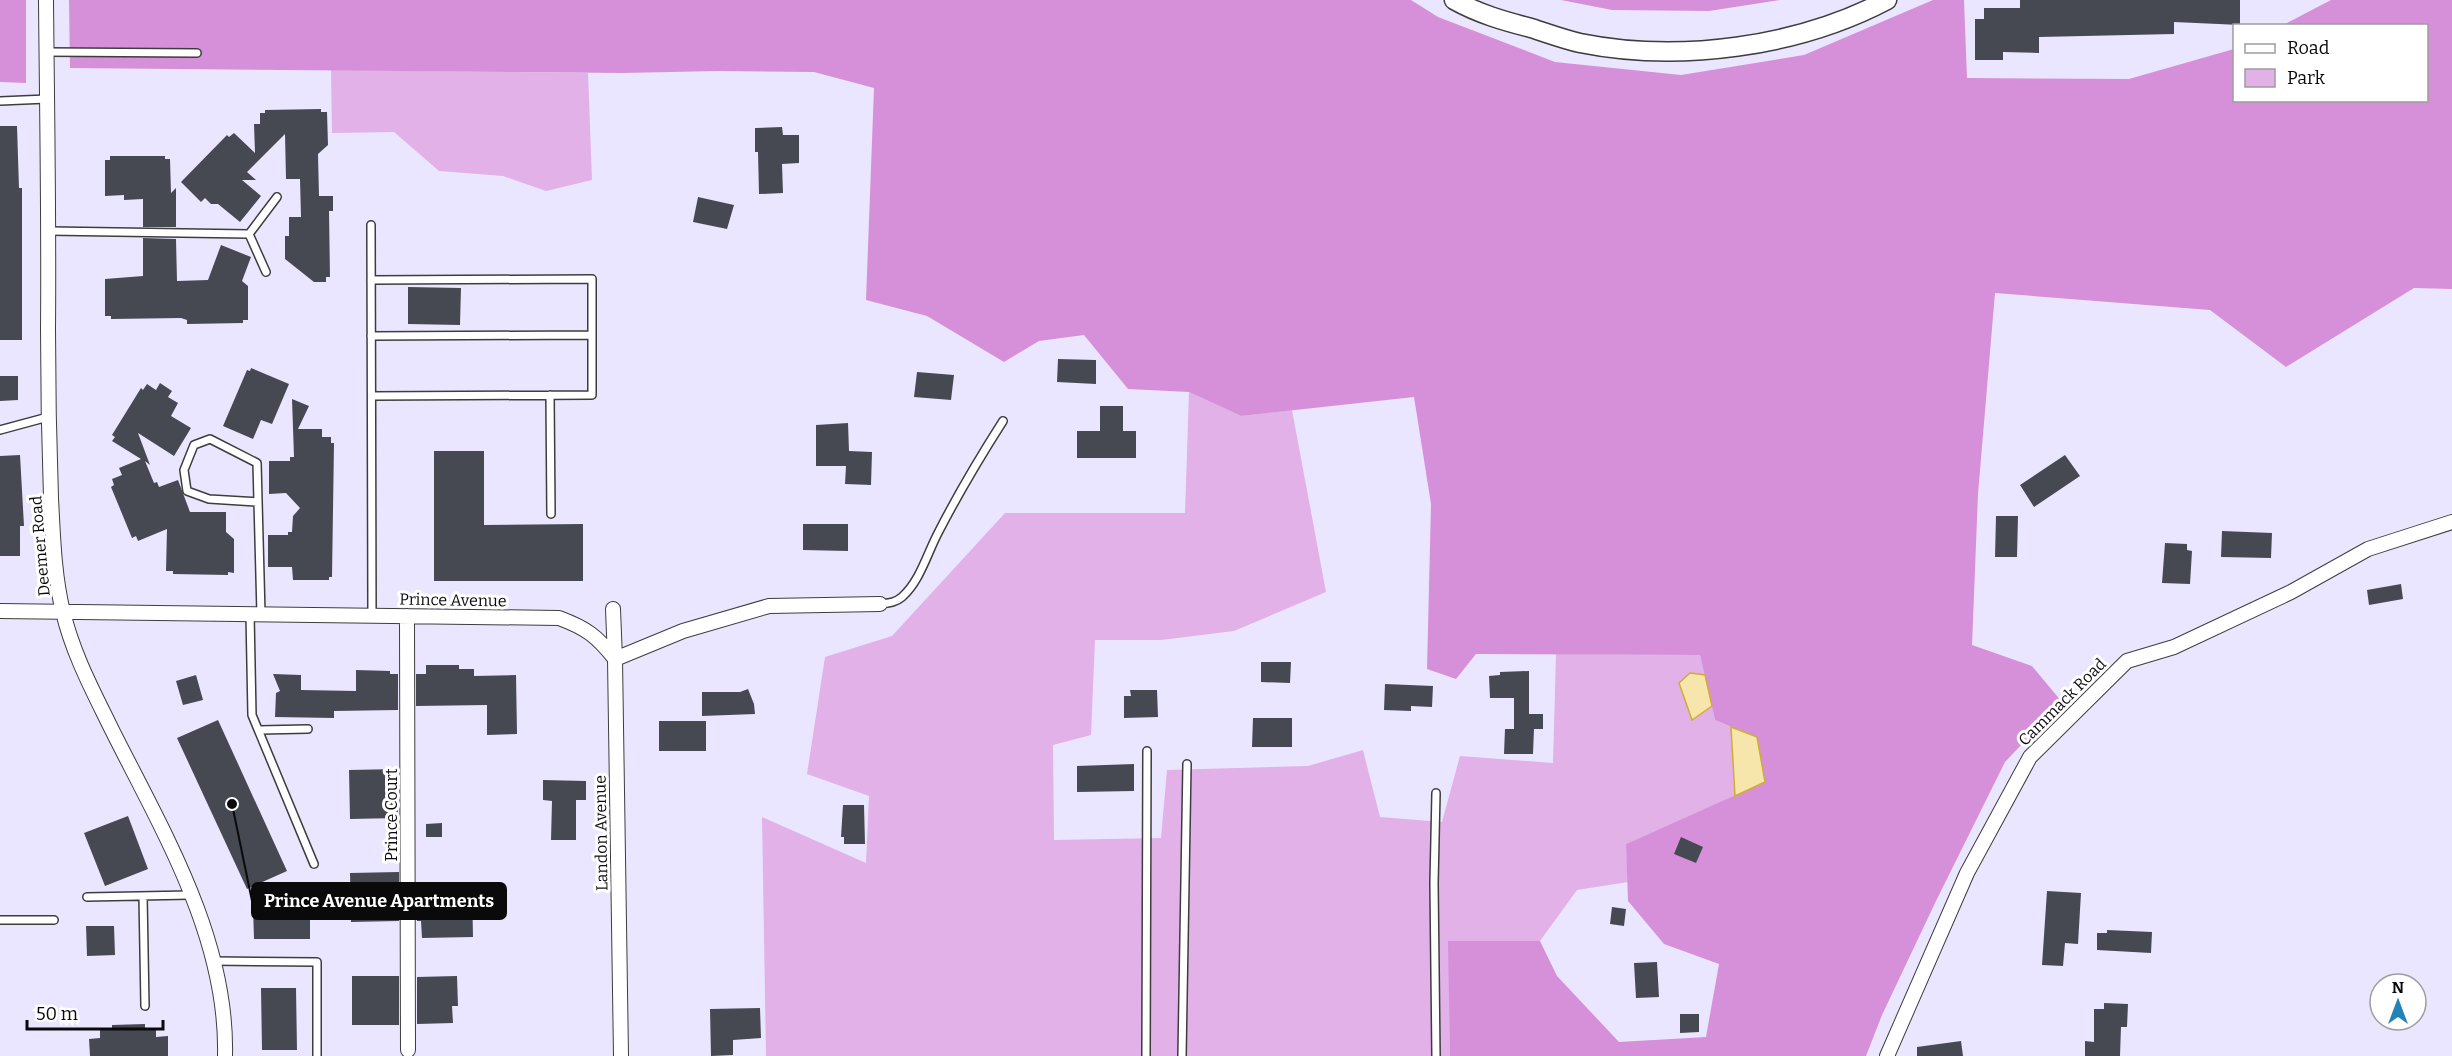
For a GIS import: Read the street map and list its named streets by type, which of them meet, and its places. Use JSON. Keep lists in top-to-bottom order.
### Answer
{
  "streets": {
    "street": [
      "Deemer Road",
      "Prince Avenue",
      "Cammack Road",
      "Prince Court",
      "Landon Avenue"
    ]
  },
  "crossings": [
    ["Deemer Road", "Prince Avenue"],
    ["Prince Avenue", "Prince Court"],
    ["Prince Avenue", "Landon Avenue"]
  ],
  "places": ["Prince Avenue Apartments"],
  "legend": ["Road", "Park"],
  "scale_bar": "50 m",
  "north": "top"
}
